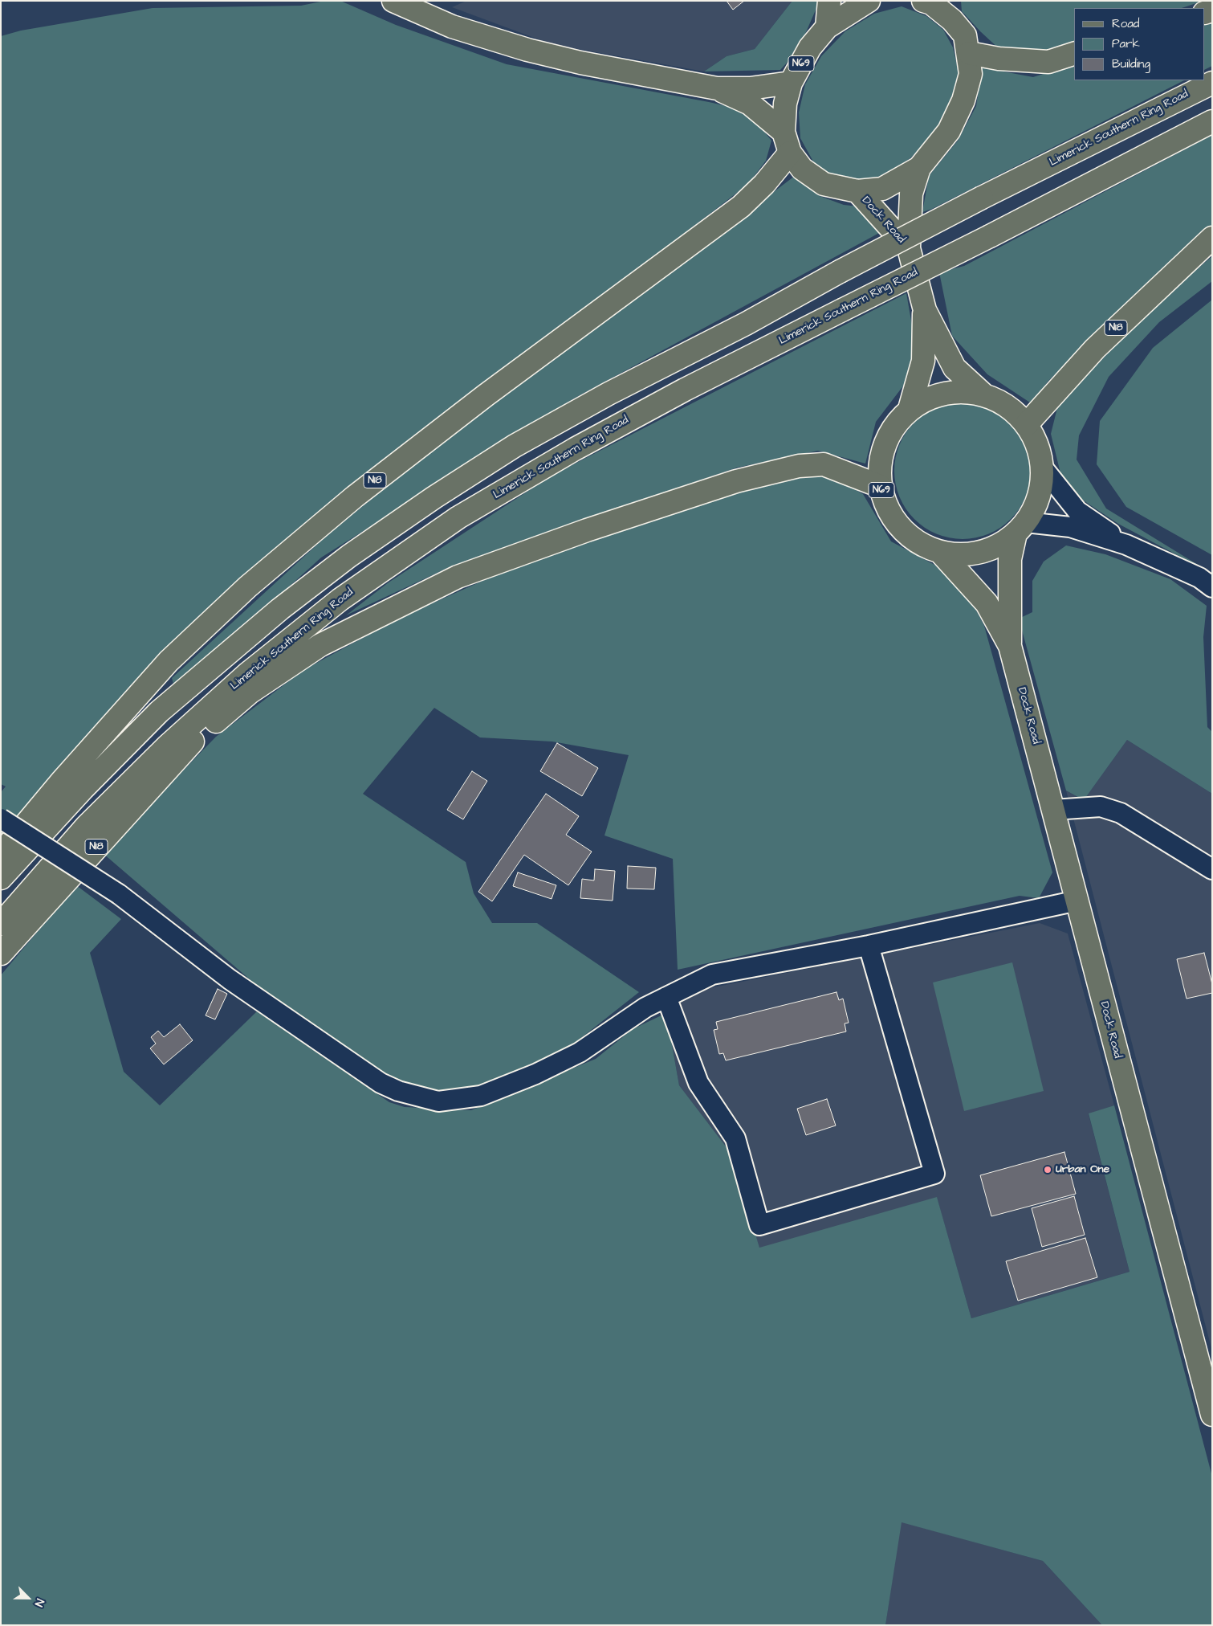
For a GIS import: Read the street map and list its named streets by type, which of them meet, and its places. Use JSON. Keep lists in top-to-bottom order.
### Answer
{
  "streets": {
    "main road": [
      "N69",
      "Limerick Southern Ring Road",
      "Dock Road",
      "N18"
    ]
  },
  "crossings": [
    ["N69", "Dock Road"],
    ["N69", "N18"],
    ["Limerick Southern Ring Road", "N18"]
  ],
  "places": ["Urban One"],
  "legend": ["Road", "Park", "Building"],
  "north": "bottom right"
}
